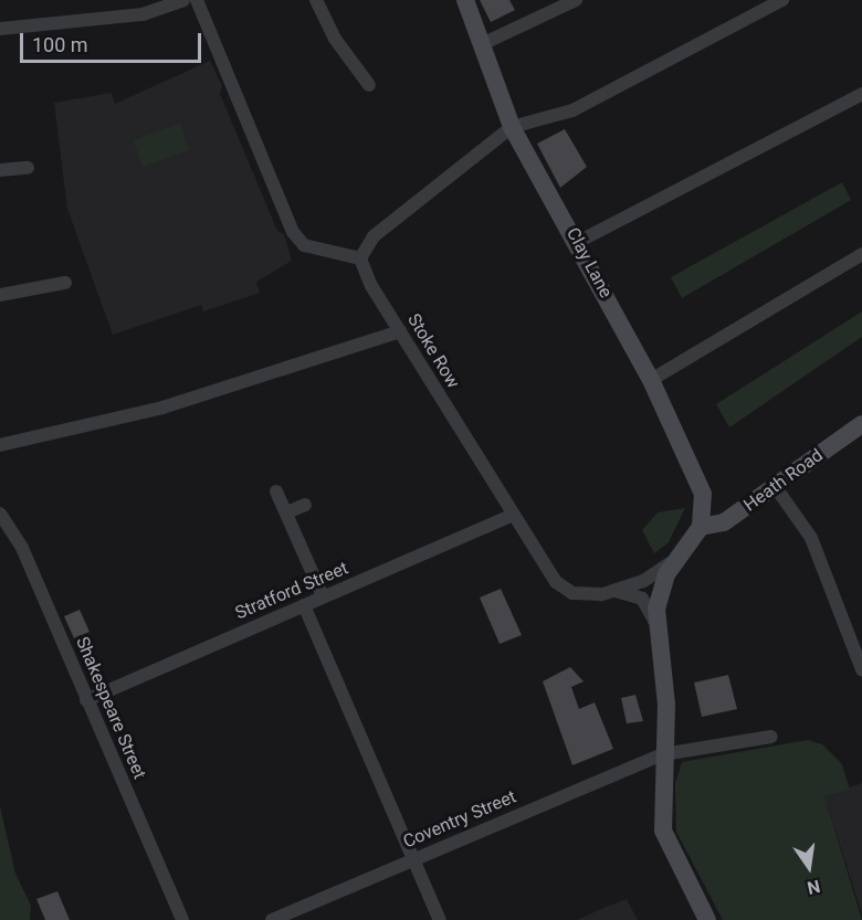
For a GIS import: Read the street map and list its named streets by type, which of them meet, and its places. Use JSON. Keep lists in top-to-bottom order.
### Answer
{
  "streets": {
    "street": [
      "Clay Lane",
      "Stoke Row",
      "Heath Road",
      "Stratford Street",
      "Shakespeare Street",
      "Coventry Street"
    ]
  },
  "crossings": [
    ["Clay Lane", "Heath Road"],
    ["Stoke Row", "Stratford Street"],
    ["Stratford Street", "Shakespeare Street"]
  ],
  "scale_bar": "100 m",
  "north": "bottom"
}
